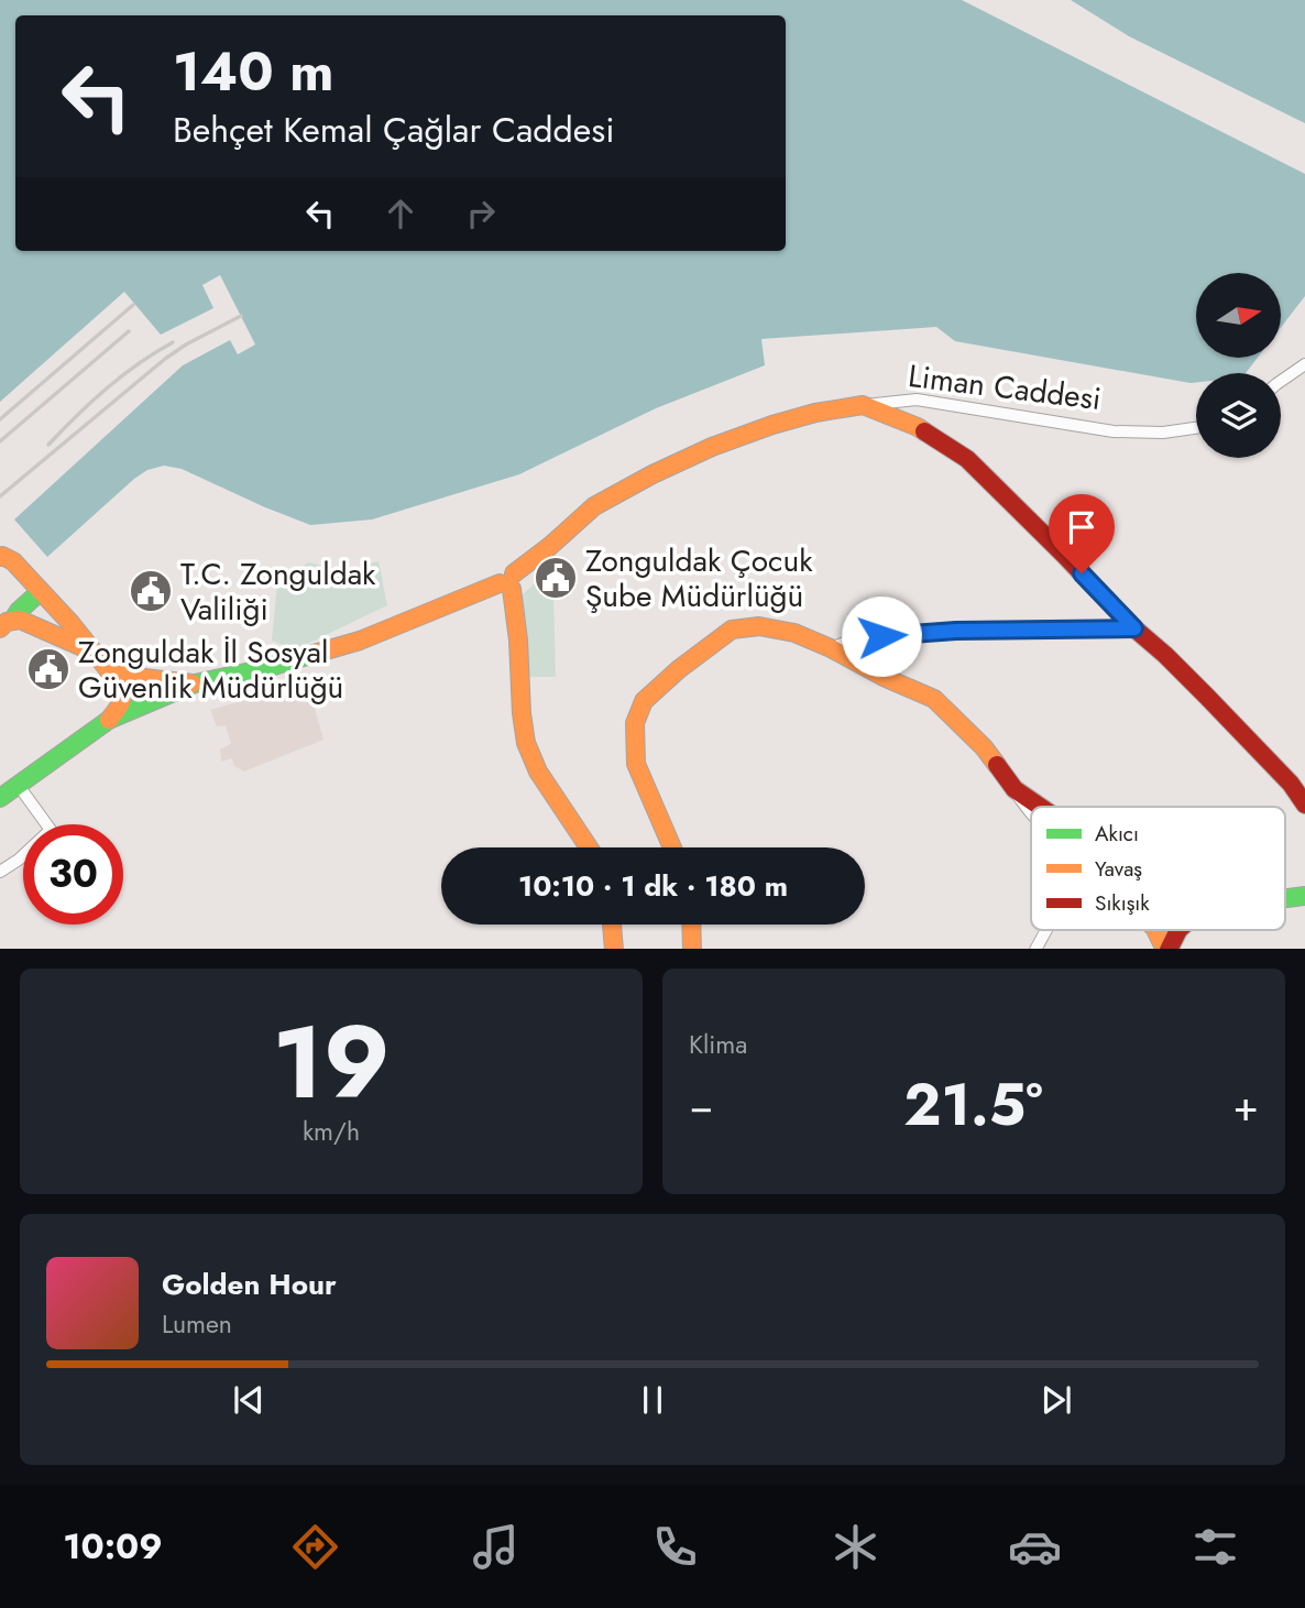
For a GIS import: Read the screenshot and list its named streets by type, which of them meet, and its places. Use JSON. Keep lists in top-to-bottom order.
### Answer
{
  "streets": {
    "main road": ["Liman Caddesi"]
  },
  "places": {
    "public building": ["Zonguldak Çocuk Şube Müdürlüğü", "T.C. Zonguldak Valiliği", "Zonguldak İl Sosyal Güvenlik Müdürlüğü"]
  },
  "legend": ["Akıcı", "Yavaş", "Sıkışık"],
  "north": "right",
  "page": {
    "turn": ["140 m", "Behçet Kemal Çağlar Caddesi"],
    "limit": "30",
    "trip": "10:10 · 1 dk · 180 m",
    "tile": [
      ["19", "km/h"],
      "Klima"
    ],
    "heat": ["−", "21.5°", "+"],
    "song": ["Golden Hour", "Lumen"],
    "tabs": "10:09"
  }
}
